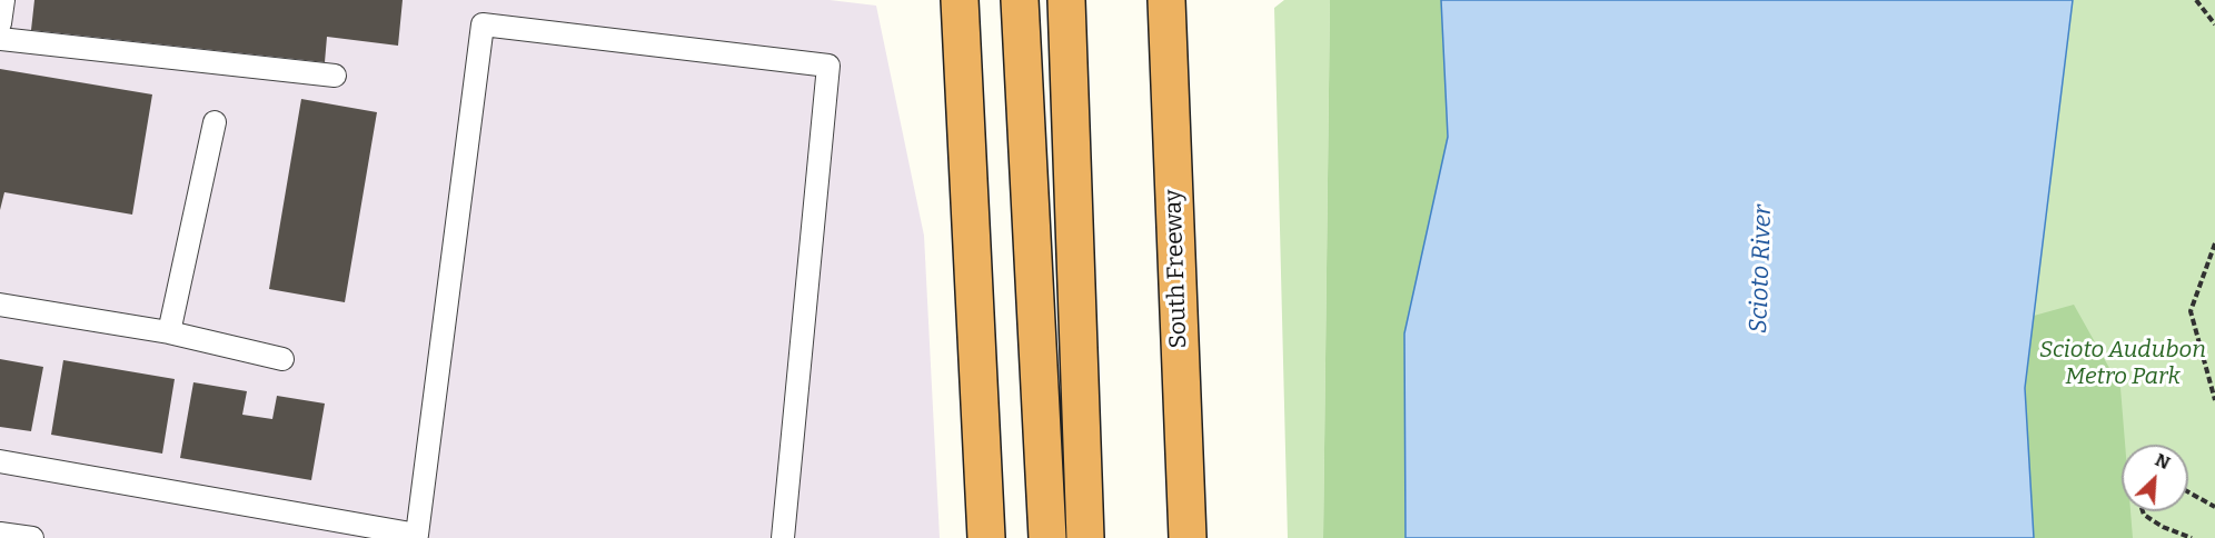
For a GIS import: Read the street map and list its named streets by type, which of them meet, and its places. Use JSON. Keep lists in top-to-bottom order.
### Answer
{
  "streets": {
    "highway": ["South Freeway"]
  },
  "water": ["Scioto River"],
  "parks": ["Scioto Audubon Metro Park"],
  "north": "top right"
}
